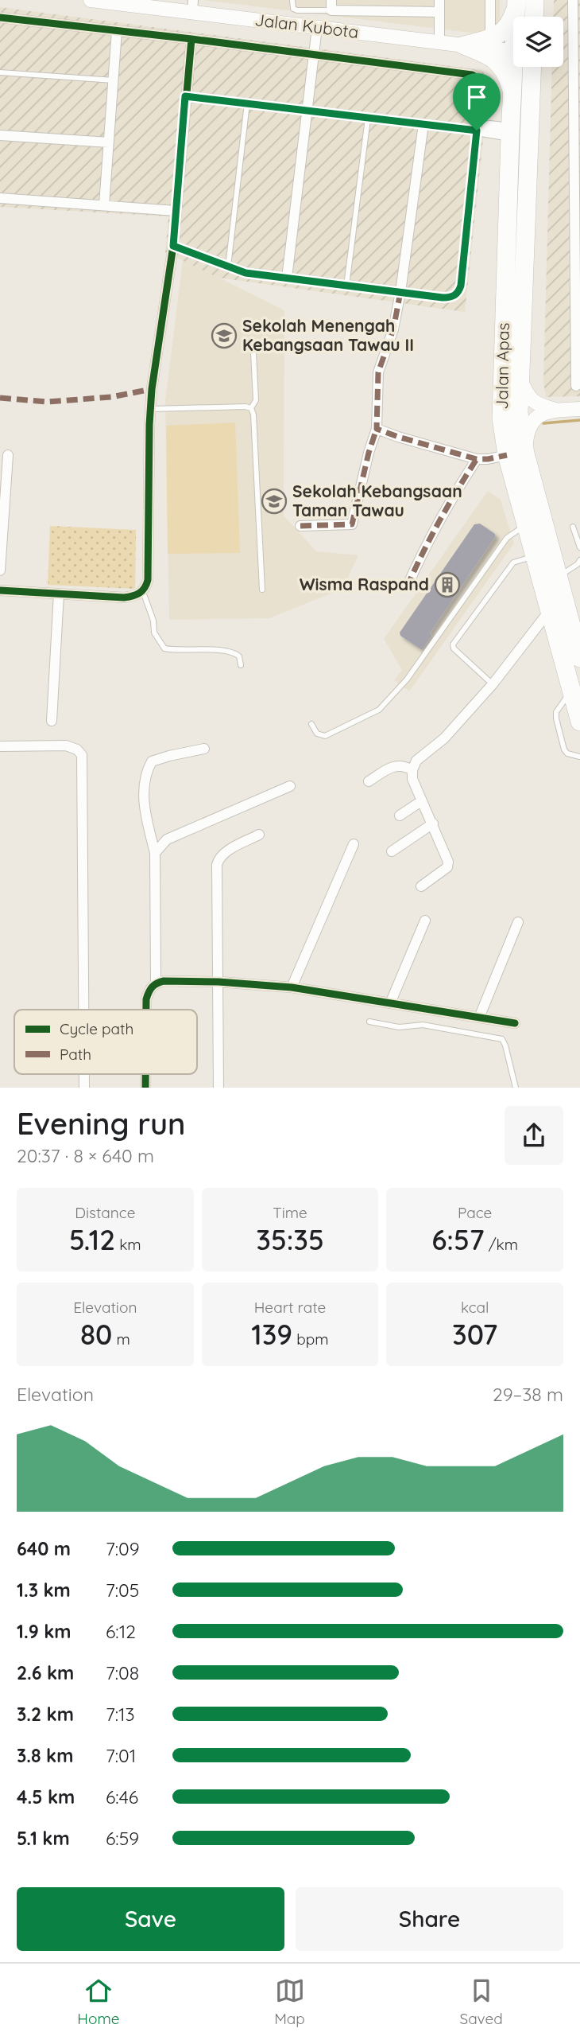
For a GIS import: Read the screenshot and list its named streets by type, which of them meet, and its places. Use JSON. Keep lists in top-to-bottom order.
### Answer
{
  "streets": {
    "highway": ["Jalan Apas"],
    "street": ["Jalan Kubota"]
  },
  "places": {
    "school or university": ["Sekolah Menengah Kebangsaan Tawau II", "Sekolah Kebangsaan Taman Tawau"],
    "building": ["Wisma Raspand"]
  },
  "legend": ["Cycle path", "Path"],
  "page": {
    "heading": ["Evening run", "20:37 · 8 × 640 m"],
    "stats": [
      ["Distance", "5.12 km"],
      ["Time", "35:35"],
      ["Pace", "6:57 /km"],
      ["Elevation", "80 m"],
      ["Heart rate", "139 bpm"],
      ["kcal", "307"]
    ],
    "chart": ["Elevation", "29–38 m"],
    "list": [
      {
        "name": "640 m",
        "note": "7:09"
      },
      {
        "name": "1.3 km",
        "note": "7:05"
      },
      {
        "name": "1.9 km",
        "note": "6:12"
      },
      {
        "name": "2.6 km",
        "note": "7:08"
      },
      {
        "name": "3.2 km",
        "note": "7:13"
      },
      {
        "name": "3.8 km",
        "note": "7:01"
      },
      {
        "name": "4.5 km",
        "note": "6:46"
      },
      {
        "name": "5.1 km",
        "note": "6:59"
      }
    ],
    "buttons": ["Save", "Share"],
    "tabs": ["Home", "Map", "Saved"]
  }
}
